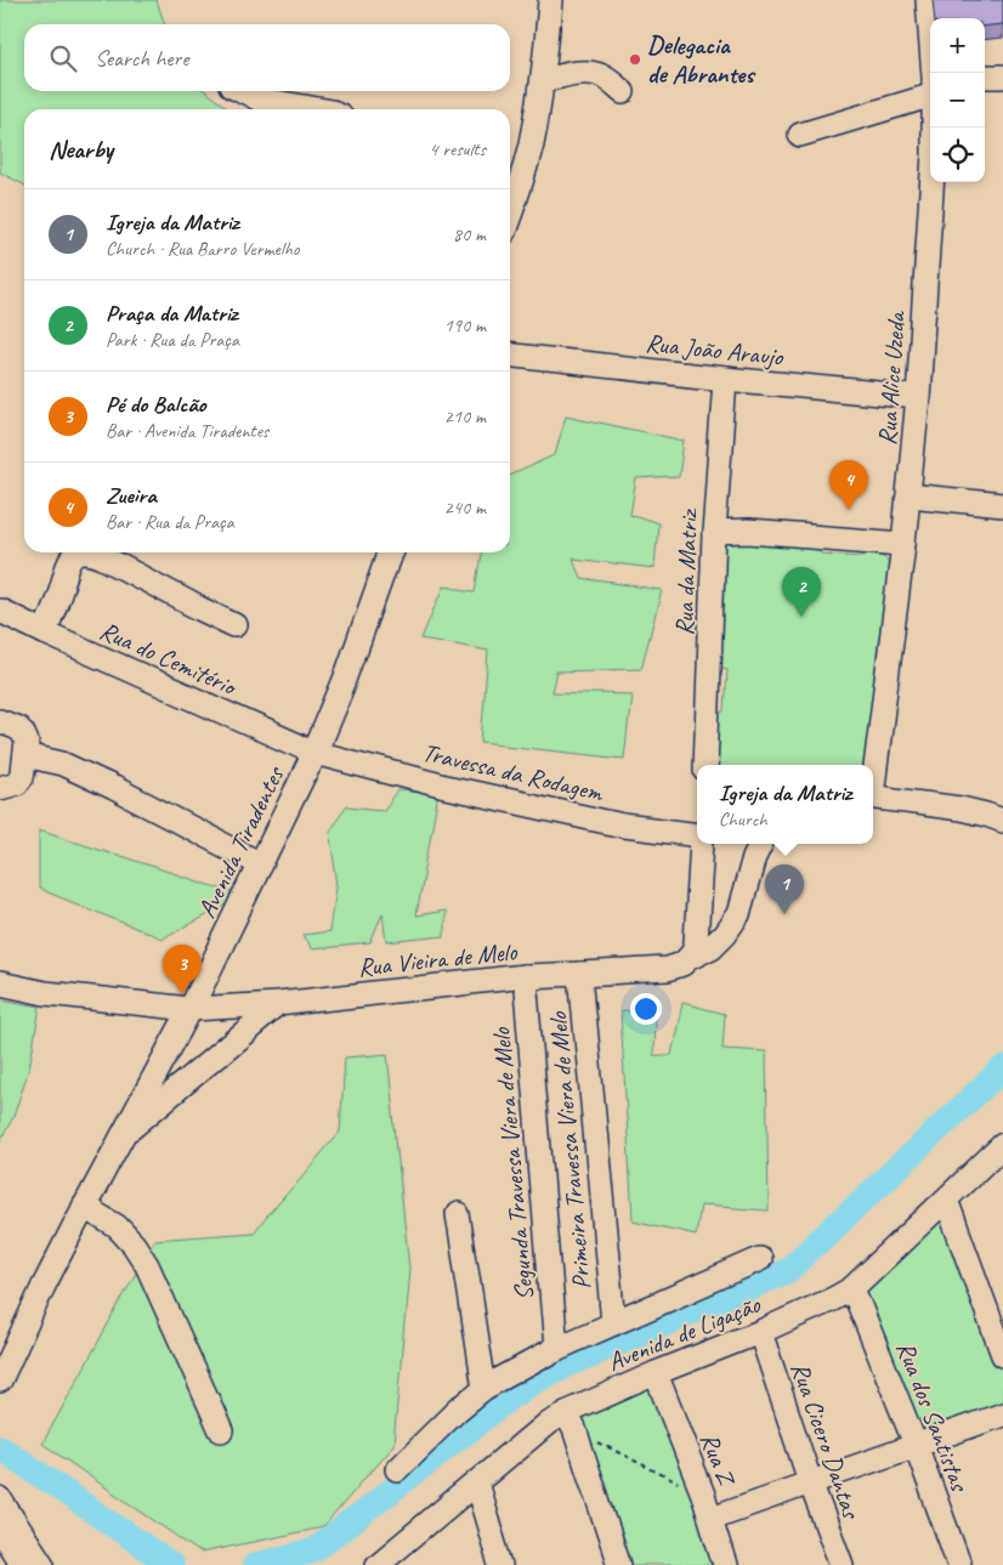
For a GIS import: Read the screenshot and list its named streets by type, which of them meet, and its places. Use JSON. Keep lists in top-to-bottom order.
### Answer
{
  "streets": {
    "street": [
      "Rua João Araujo",
      "Rua Alice Uzeda",
      "Rua da Matriz",
      "Rua do Cemitério",
      "Travessa da Rodagem",
      "Avenida Tiradentes",
      "Rua Vieira de Melo",
      "Primeira Travessa Viera de Melo",
      "Segunda Travessa Viera de Melo",
      "Avenida de Ligação",
      "Rua dos Santistas",
      "Rua Cicero Dantas",
      "Rua Z"
    ]
  },
  "crossings": [
    ["Rua João Araujo", "Rua Alice Uzeda"],
    ["Rua João Araujo", "Rua da Matriz"],
    ["Rua do Cemitério", "Travessa da Rodagem"],
    ["Rua do Cemitério", "Avenida Tiradentes"],
    ["Travessa da Rodagem", "Avenida Tiradentes"],
    ["Avenida Tiradentes", "Rua Vieira de Melo"],
    ["Rua Vieira de Melo", "Primeira Travessa Viera de Melo"],
    ["Rua Vieira de Melo", "Segunda Travessa Viera de Melo"],
    ["Avenida de Ligação", "Rua dos Santistas"],
    ["Avenida de Ligação", "Rua Cicero Dantas"],
    ["Avenida de Ligação", "Rua Z"]
  ],
  "places": ["Delegacia de Abrantes"],
  "page": {
    "map_buttons": ["+", "−"],
    "search": "Search here",
    "heading": ["Nearby", "4 results"],
    "list": [
      {
        "mark": "1",
        "name": "Igreja da Matriz",
        "note": "Church · Rua Barro Vermelho",
        "value": "80 m"
      },
      {
        "mark": "2",
        "name": "Praça da Matriz",
        "note": "Park · Rua da Praça",
        "value": "190 m"
      },
      {
        "mark": "3",
        "name": "Pé do Balcão",
        "note": "Bar · Avenida Tiradentes",
        "value": "210 m"
      },
      {
        "mark": "4",
        "name": "Zueira",
        "note": "Bar · Rua da Praça",
        "value": "240 m"
      }
    ],
    "pins": [
      "4",
      "2",
      "1",
      "3"
    ],
    "popup": ["Igreja da Matriz", "Church"]
  }
}
